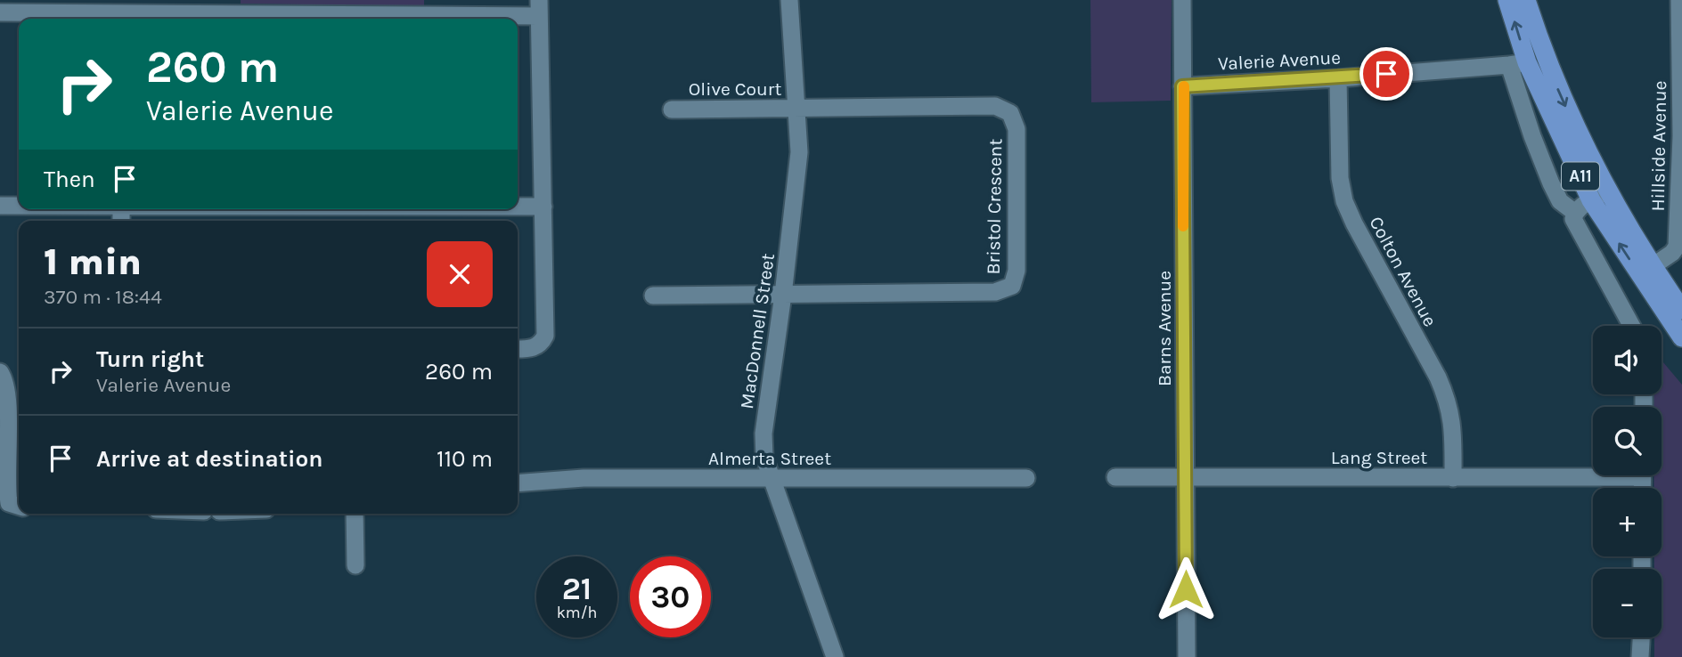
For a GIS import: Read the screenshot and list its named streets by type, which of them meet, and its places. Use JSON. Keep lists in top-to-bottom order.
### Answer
{
  "streets": {
    "main road": ["A11"],
    "street": [
      "Valerie Avenue",
      "Olive Court",
      "Hillside Avenue",
      "Bristol Crescent",
      "Colton Avenue",
      "Barns Avenue",
      "MacDonnell Street",
      "Lang Street",
      "Almerta Street"
    ]
  },
  "crossings": [
    ["Valerie Avenue", "A11"],
    ["Valerie Avenue", "Colton Avenue"],
    ["Valerie Avenue", "Barns Avenue"],
    ["Olive Court", "Bristol Crescent"],
    ["Olive Court", "MacDonnell Street"],
    ["Hillside Avenue", "A11"],
    ["Bristol Crescent", "MacDonnell Street"],
    ["Colton Avenue", "Lang Street"],
    ["Barns Avenue", "Lang Street"],
    ["MacDonnell Street", "Almerta Street"]
  ],
  "page": {
    "turn": ["260 m", "Valerie Avenue"],
    "then": "Then",
    "heading": ["1 min", "370 m · 18:44"],
    "map_buttons": ["+", "−"],
    "list": [
      {
        "name": "Turn right",
        "note": "Valerie Avenue",
        "value": "260 m"
      },
      {
        "name": "Arrive at destination",
        "value": "110 m"
      }
    ],
    "speed": "21 km/h",
    "limit": "30"
  }
}
